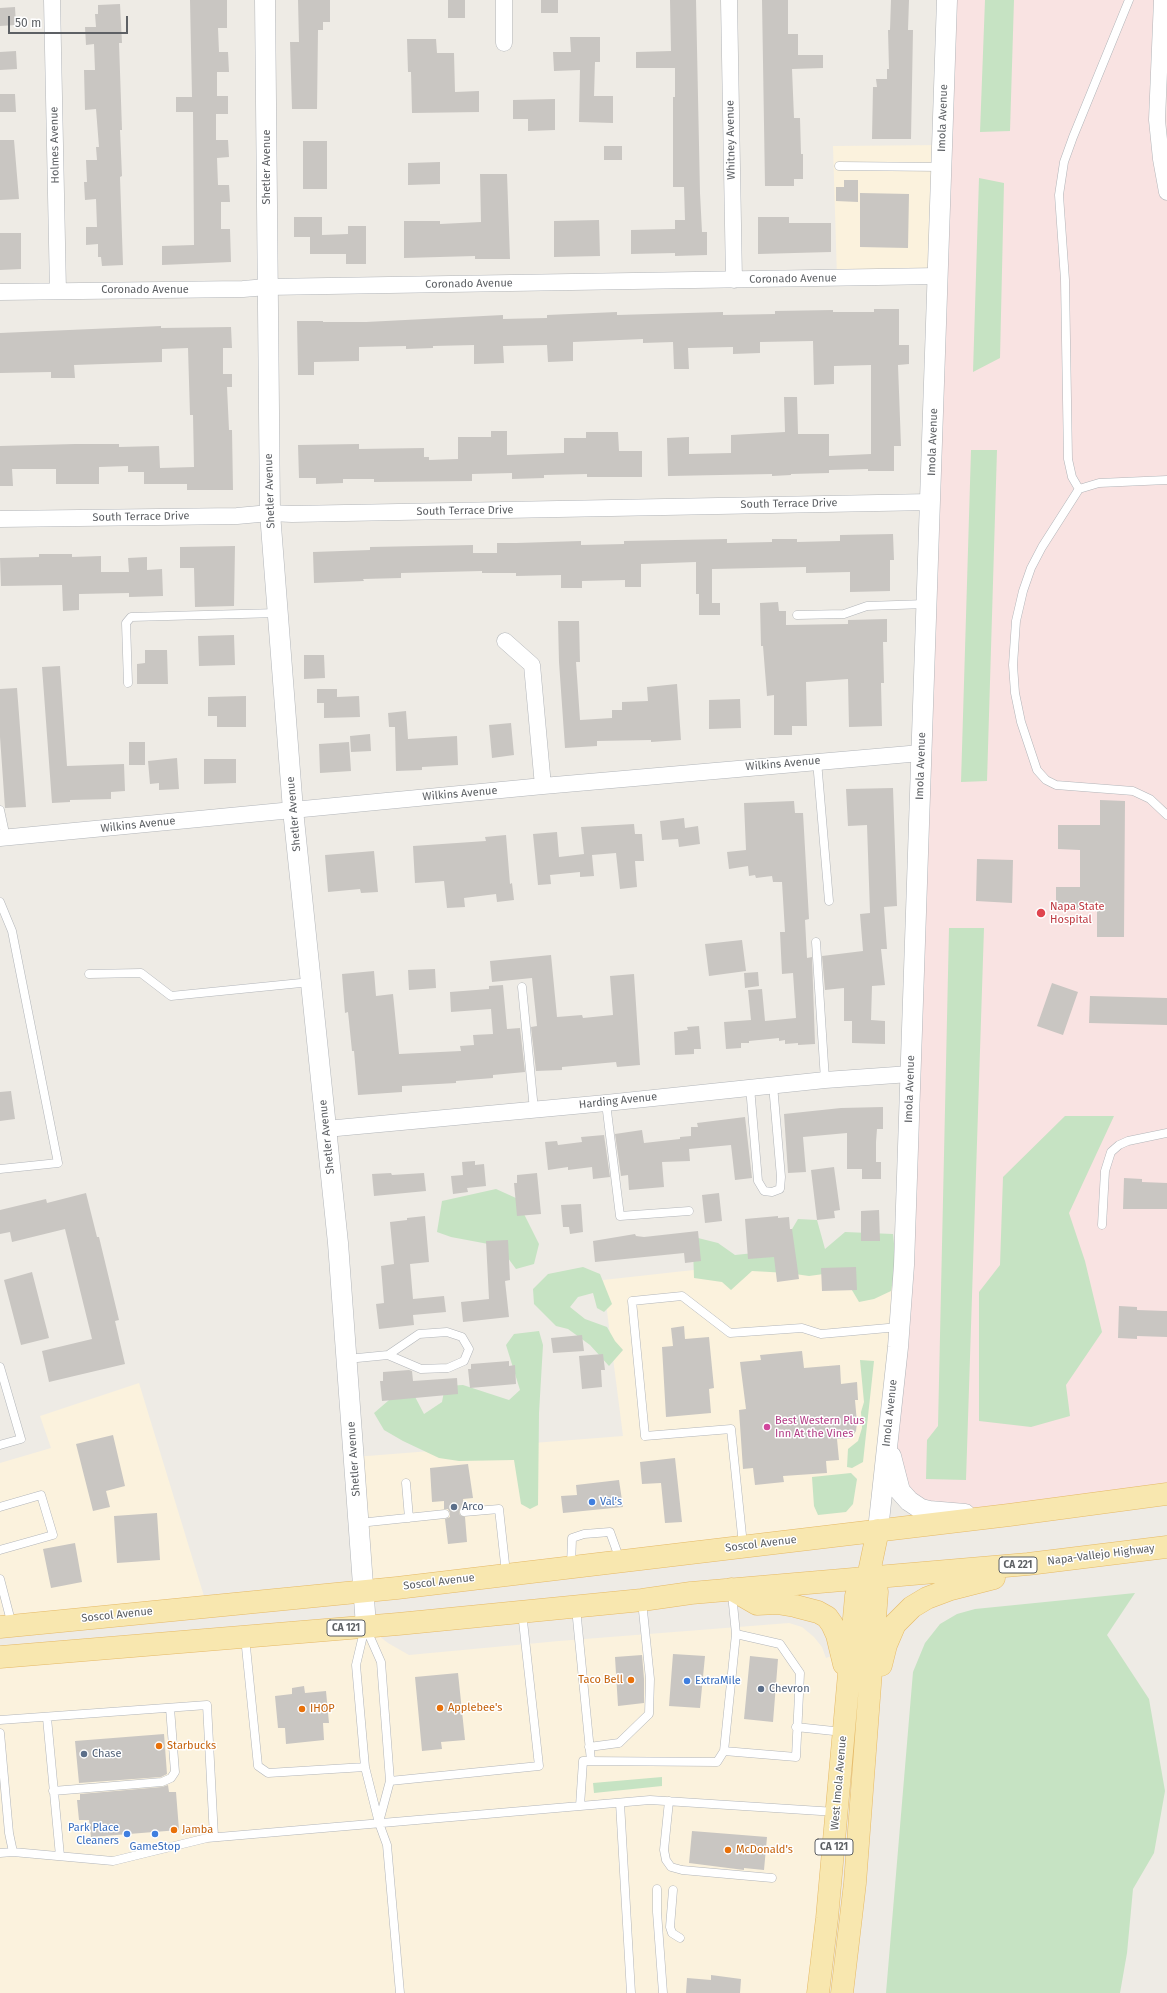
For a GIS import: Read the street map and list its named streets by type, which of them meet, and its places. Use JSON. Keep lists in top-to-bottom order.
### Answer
{
  "streets": {
    "main road": [
      "Soscol Avenue",
      "Napa-Vallejo Highway",
      "CA 221",
      "CA 121",
      "West Imola Avenue"
    ],
    "street": [
      "Imola Avenue",
      "Whitney Avenue",
      "Holmes Avenue",
      "Shetler Avenue",
      "Coronado Avenue",
      "South Terrace Drive",
      "Wilkins Avenue",
      "Harding Avenue"
    ]
  },
  "crossings": [
    ["Imola Avenue", "Coronado Avenue"],
    ["Imola Avenue", "South Terrace Drive"],
    ["Imola Avenue", "Wilkins Avenue"],
    ["Imola Avenue", "Harding Avenue"],
    ["Imola Avenue", "Soscol Avenue"],
    ["Imola Avenue", "West Imola Avenue"],
    ["Whitney Avenue", "Coronado Avenue"],
    ["Holmes Avenue", "Coronado Avenue"],
    ["Shetler Avenue", "Coronado Avenue"],
    ["Shetler Avenue", "South Terrace Drive"],
    ["Shetler Avenue", "Wilkins Avenue"],
    ["Shetler Avenue", "Harding Avenue"],
    ["Shetler Avenue", "Soscol Avenue"],
    ["Shetler Avenue", "CA 121"],
    ["Soscol Avenue", "West Imola Avenue"],
    ["Napa-Vallejo Highway", "CA 221"],
    ["Napa-Vallejo Highway", "CA 121"],
    ["Napa-Vallejo Highway", "West Imola Avenue"],
    ["CA 221", "CA 121"],
    ["CA 221", "West Imola Avenue"],
    ["CA 121", "West Imola Avenue"]
  ],
  "places": [
    "Napa State Hospital",
    "Best Western Plus Inn At the Vines",
    "Val’s",
    "Arco",
    "Taco Bell",
    "ExtraMile",
    "Chevron",
    "Applebee's",
    "IHOP",
    "Starbucks",
    "Chase",
    "Jamba",
    "Park Place Cleaners",
    "GameStop",
    "McDonald's"
  ],
  "scale_bar": "50 m"
}
